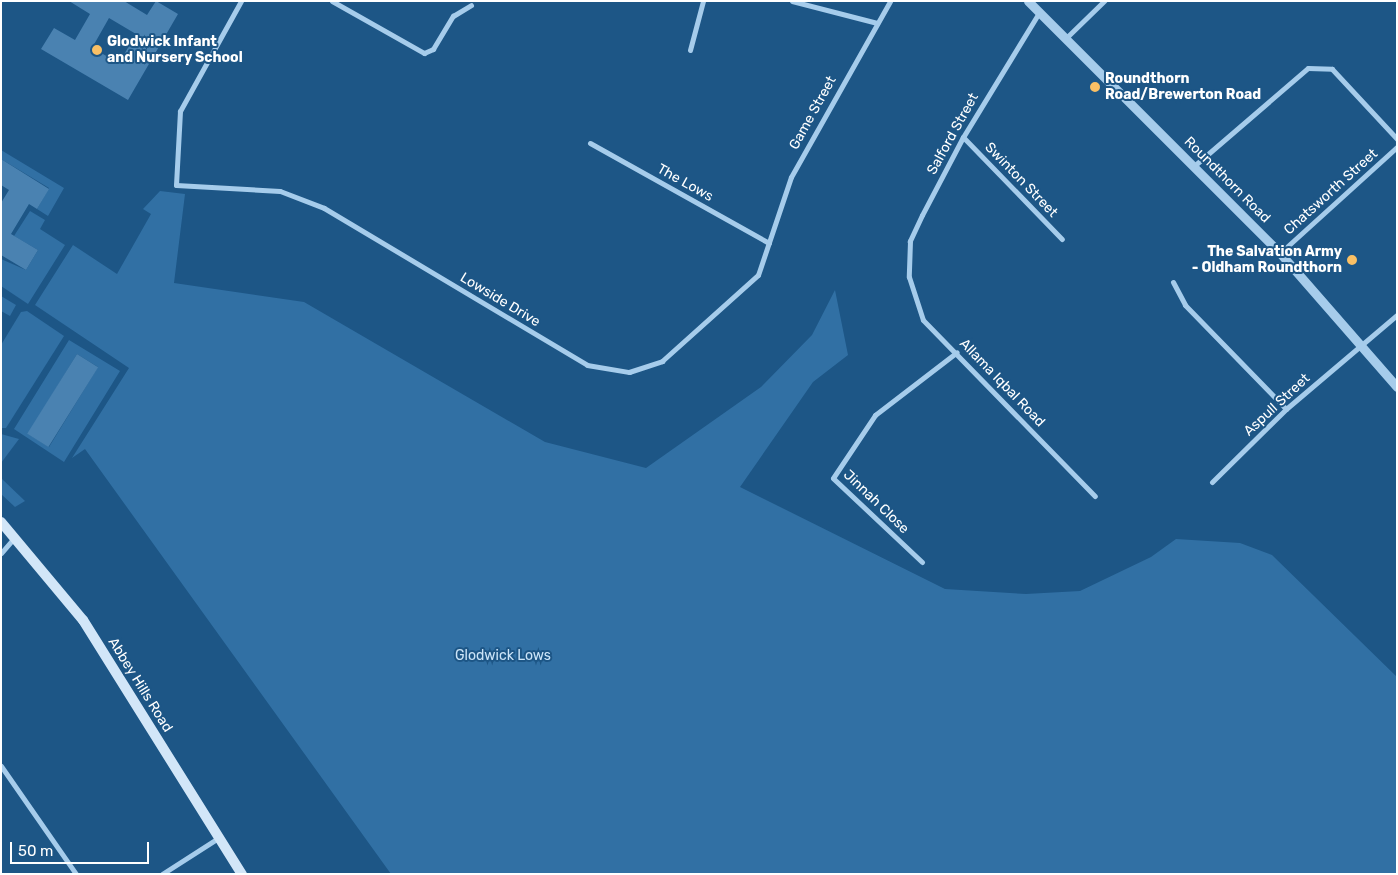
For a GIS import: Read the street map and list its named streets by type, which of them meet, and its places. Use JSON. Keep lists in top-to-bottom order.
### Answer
{
  "streets": {
    "main road": ["Abbey Hills Road"],
    "street": [
      "Game Street",
      "Salford Street",
      "Swinton Street",
      "Roundthorn Road",
      "The Lows",
      "Chatsworth Street",
      "Lowside Drive",
      "Allama Iqbal Road",
      "Aspull Street",
      "Jinnah Close"
    ]
  },
  "crossings": [
    ["Game Street", "The Lows"],
    ["Game Street", "Lowside Drive"],
    ["Salford Street", "Swinton Street"],
    ["Salford Street", "Roundthorn Road"],
    ["Salford Street", "Allama Iqbal Road"],
    ["Roundthorn Road", "Chatsworth Street"],
    ["Roundthorn Road", "Aspull Street"],
    ["The Lows", "Lowside Drive"],
    ["Allama Iqbal Road", "Jinnah Close"]
  ],
  "parks": ["Glodwick Lows"],
  "places": ["Glodwick Infant and Nursery School", "Roundthorn Road/Brewerton Road", "The Salvation Army - Oldham Roundthorn"],
  "scale_bar": "50 m"
}
